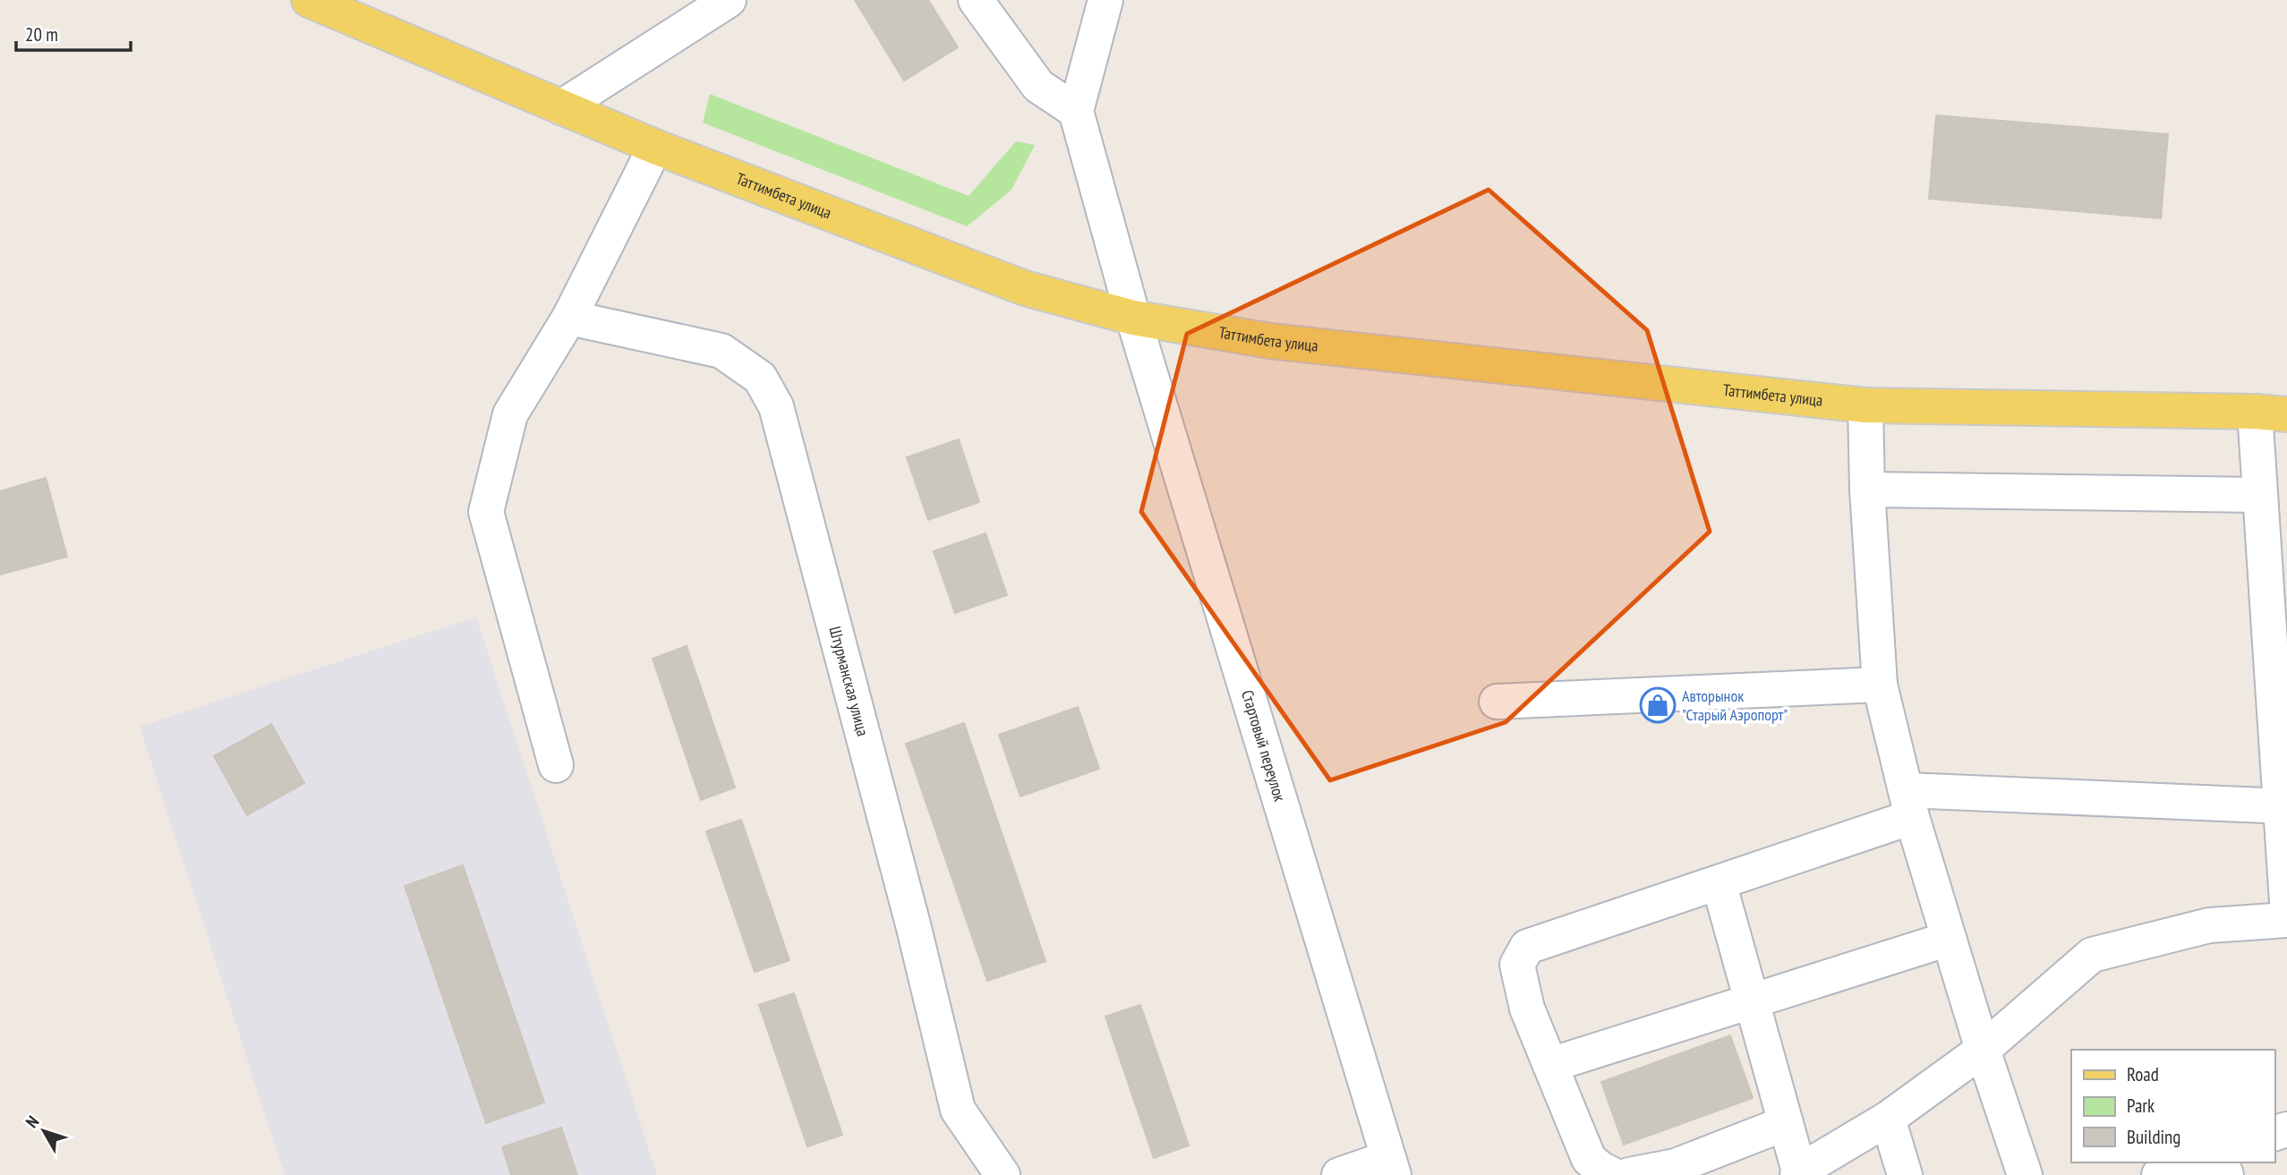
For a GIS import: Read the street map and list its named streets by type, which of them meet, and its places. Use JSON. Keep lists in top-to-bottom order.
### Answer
{
  "streets": {
    "main road": ["Таттимбета улица"],
    "street": ["Штурманская улица", "Стартовый переулок"]
  },
  "crossings": [
    ["Таттимбета улица", "Стартовый переулок"]
  ],
  "places": {
    "shop": ["Авторынок \"Старый Аэропорт\""]
  },
  "legend": ["Road", "Park", "Building"],
  "scale_bar": "20 m",
  "north": "top left"
}
